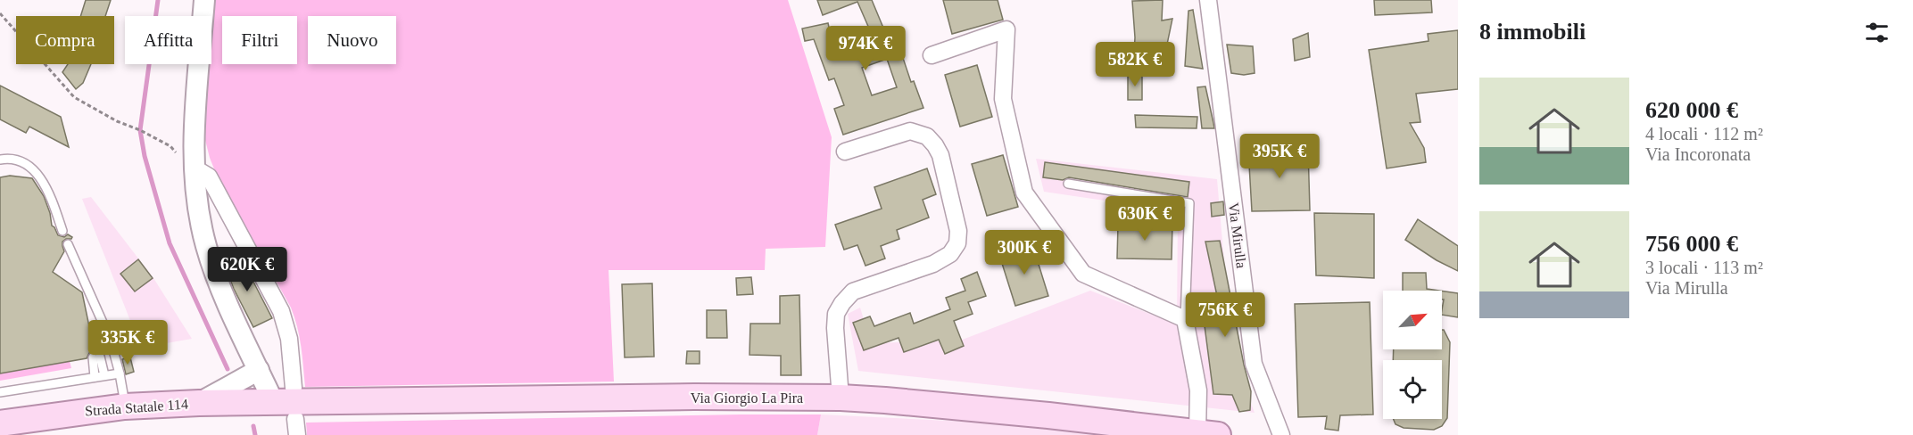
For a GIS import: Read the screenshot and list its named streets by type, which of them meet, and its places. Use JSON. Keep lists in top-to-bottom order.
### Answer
{
  "streets": {
    "main road": ["Via Giorgio La Pira", "Strada Statale 114"],
    "street": ["Via Mirulla"]
  },
  "crossings": [
    ["Via Giorgio La Pira", "Strada Statale 114"]
  ],
  "north": "top right",
  "page": {
    "heading": "8 immobili",
    "chip": [
      "Compra",
      "Affitta",
      "Filtri",
      "Nuovo"
    ],
    "price": [
      "974K €",
      "582K €",
      "395K €",
      "630K €",
      "300K €",
      "620K €",
      "756K €",
      "335K €"
    ],
    "list": [
      {
        "name": "620 000 €",
        "note": "4 locali · 112 m² · Via Incoronata"
      },
      {
        "name": "756 000 €",
        "note": "3 locali · 113 m² · Via Mirulla"
      }
    ]
  }
}
